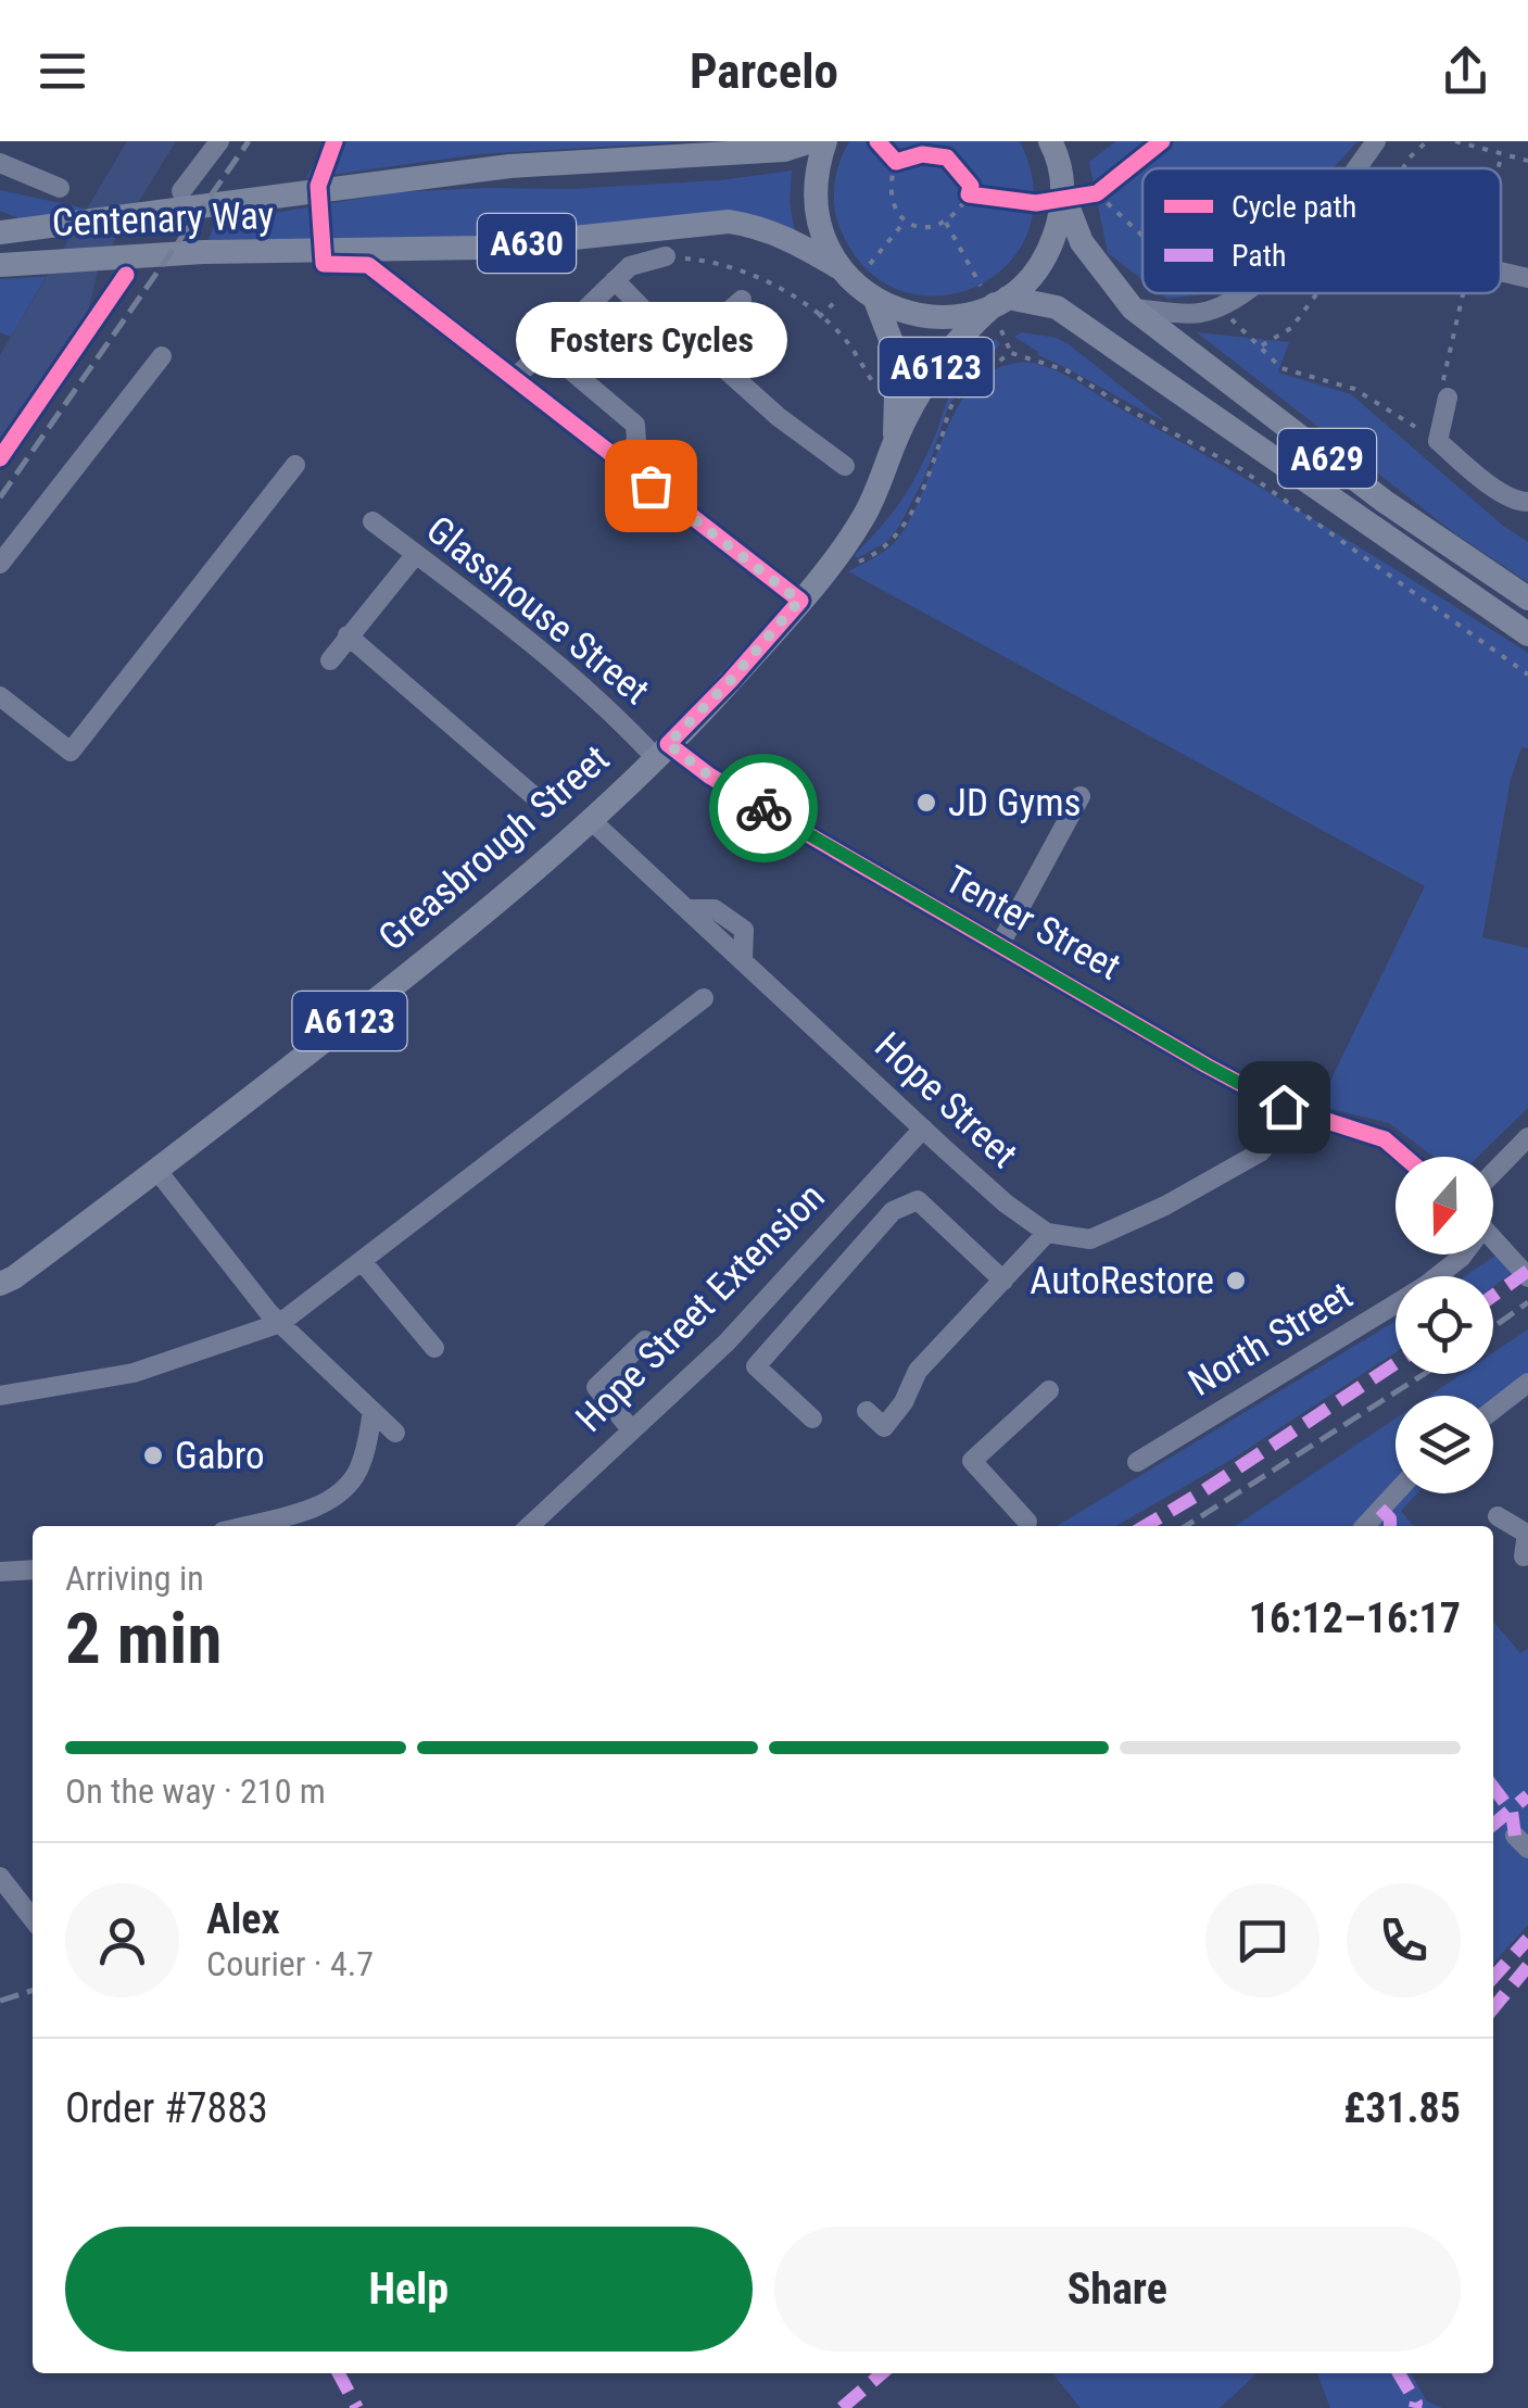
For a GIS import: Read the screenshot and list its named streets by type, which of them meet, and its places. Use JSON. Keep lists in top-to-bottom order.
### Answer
{
  "streets": {
    "main road": [
      "Centenary Way",
      "A630",
      "A6123",
      "A629",
      "Greasbrough Street"
    ],
    "street": [
      "Glasshouse Street",
      "Tenter Street",
      "Hope Street",
      "Hope Street Extension",
      "North Street"
    ]
  },
  "crossings": [
    ["Centenary Way", "A630"],
    ["A630", "A629"],
    ["A630", "Greasbrough Street"],
    ["A629", "Greasbrough Street"],
    ["Glasshouse Street", "Greasbrough Street"],
    ["Glasshouse Street", "Tenter Street"],
    ["Greasbrough Street", "Tenter Street"],
    ["Greasbrough Street", "Hope Street"],
    ["Hope Street", "Hope Street Extension"]
  ],
  "places": [
    "Fosters Cycles",
    "JD Gyms",
    "AutoRestore",
    "Gabro"
  ],
  "legend": ["Cycle path", "Path"],
  "north": "bottom",
  "page": {
    "header": "Parcelo",
    "bubble": "Fosters Cycles",
    "heading": ["2 min", "Arriving in", "16:12–16:17"],
    "panel": [
      "Alex",
      "Courier · 4.7",
      "Order #7883",
      "£31.85"
    ],
    "bar": "On the way · 210 m",
    "buttons": ["Help", "Share"]
  }
}
